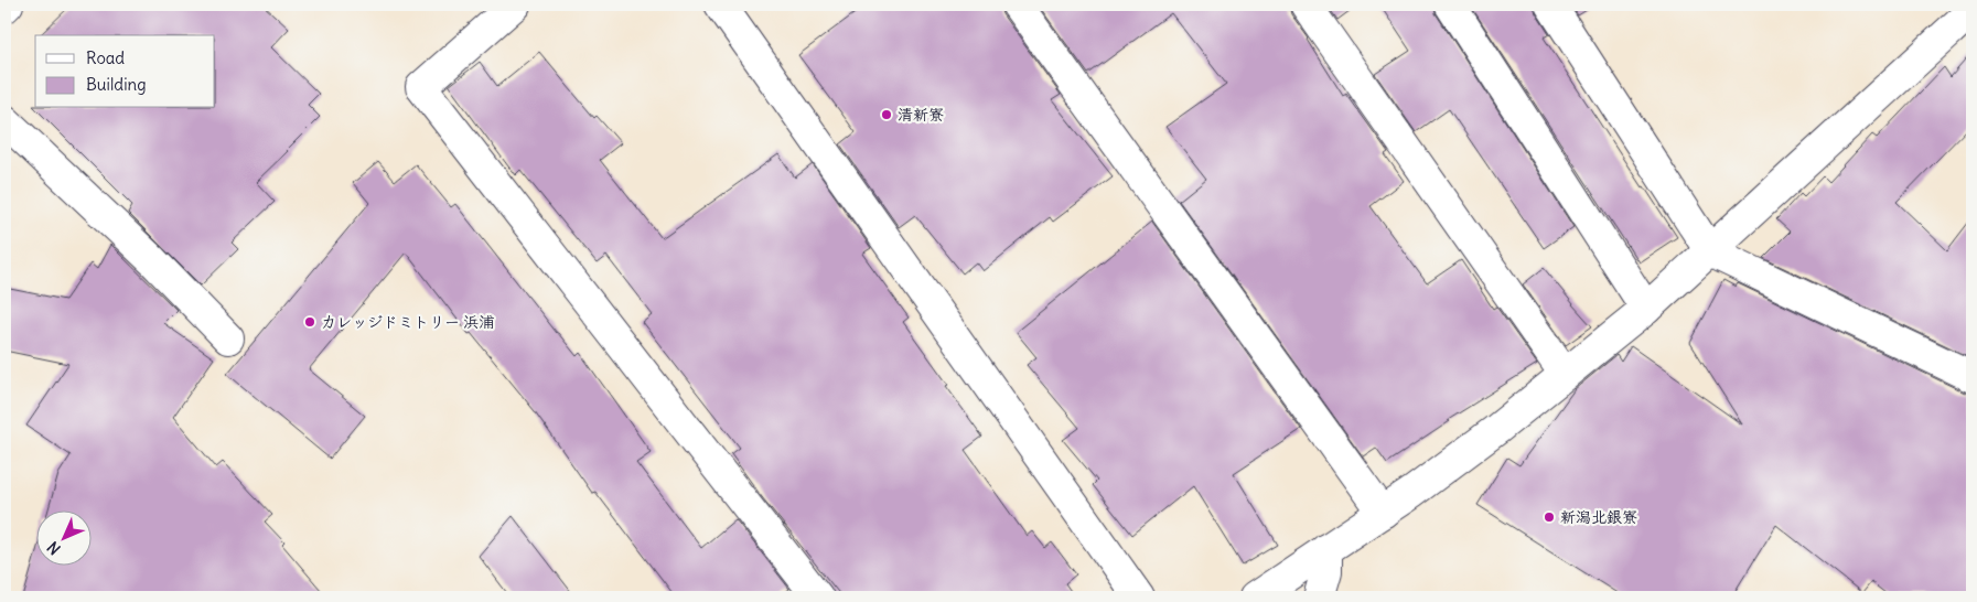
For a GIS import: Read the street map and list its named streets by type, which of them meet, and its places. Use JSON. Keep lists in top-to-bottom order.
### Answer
{
  "places": ["清新寮", "カレッジドミトリー 浜浦", "新潟北銀寮"],
  "legend": ["Road", "Building"],
  "north": "bottom left"
}
